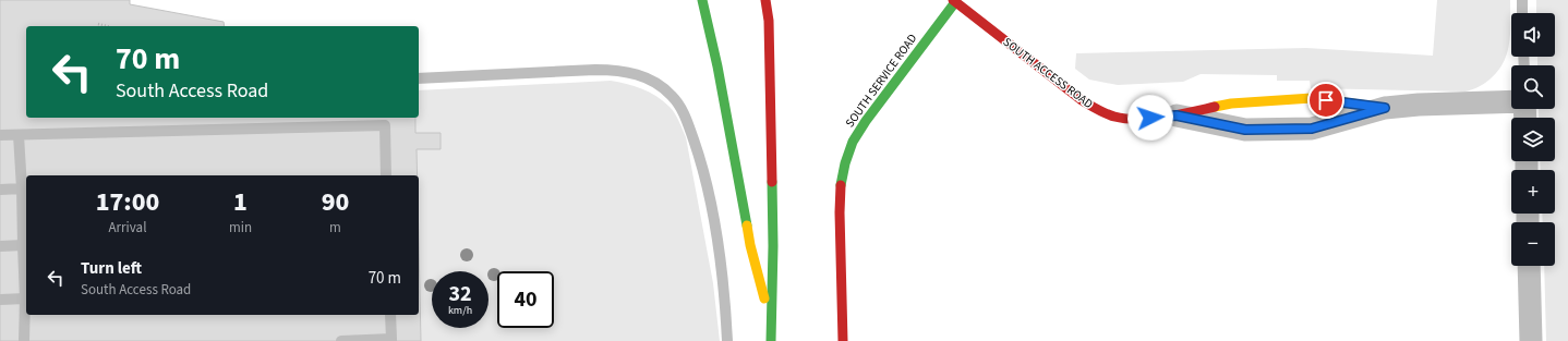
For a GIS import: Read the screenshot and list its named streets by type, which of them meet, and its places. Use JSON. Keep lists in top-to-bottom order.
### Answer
{
  "streets": {
    "street": ["SOUTH ACCESS ROAD", "SOUTH SERVICE ROAD"]
  },
  "crossings": [
    ["SOUTH ACCESS ROAD", "SOUTH SERVICE ROAD"]
  ],
  "page": {
    "map_buttons": ["+", "−"],
    "turn": ["70 m", "South Access Road"],
    "eta": [
      "17:00",
      "Arrival",
      "1",
      "min",
      "90",
      "m"
    ],
    "list": [
      {
        "name": "Turn left",
        "note": "South Access Road",
        "value": "70 m"
      }
    ],
    "speed": "32 km/h",
    "limit": "40"
  }
}
